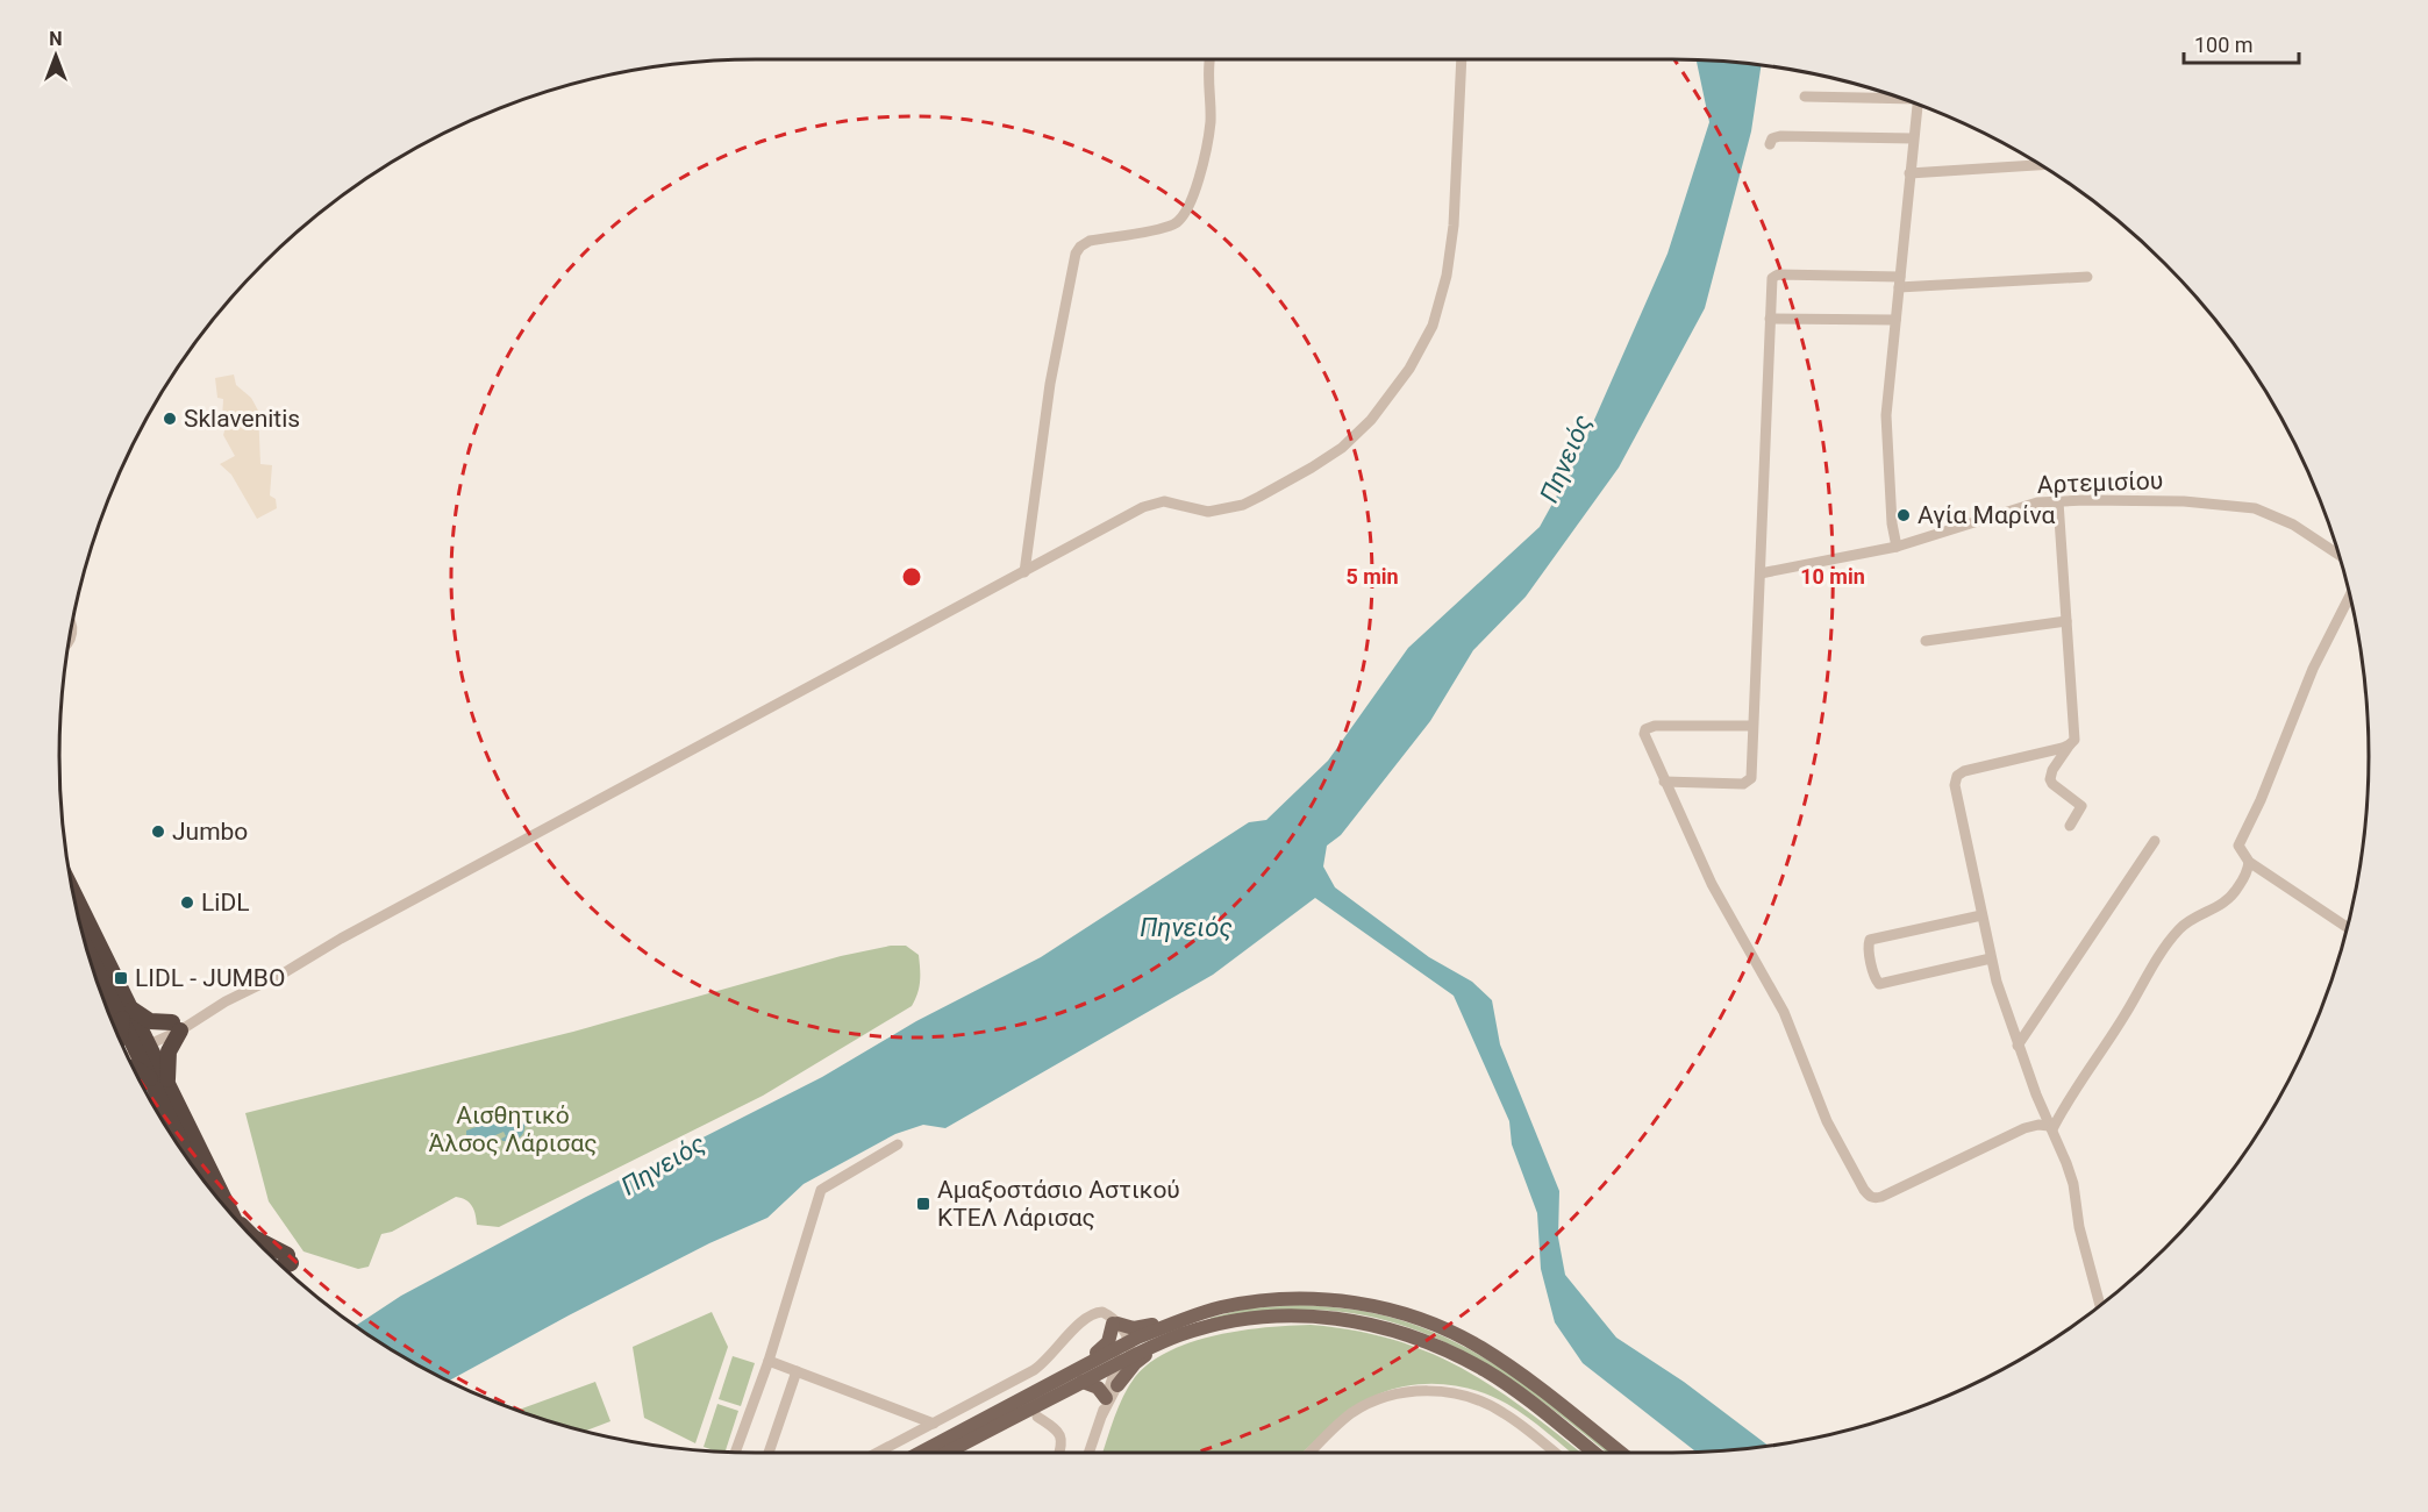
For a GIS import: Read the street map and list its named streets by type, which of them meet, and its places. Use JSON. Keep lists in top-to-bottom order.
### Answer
{
  "streets": {
    "street": ["Αρτεμισίου"]
  },
  "water": ["Πηνειός"],
  "parks": ["Αισθητικό Άλσος Λάρισας"],
  "places": {
    "other": [
      "Sklavenitis",
      "Αγία Μαρίνα",
      "Jumbo",
      "LiDL"
    ],
    "transit": ["LIDL - JUMBO", "Αμαξοστάσιο Αστικού ΚΤΕΛ Λάρισας"]
  },
  "scale_bar": "100 m",
  "north": "top",
  "rings": ["5 min", "10 min"]
}
